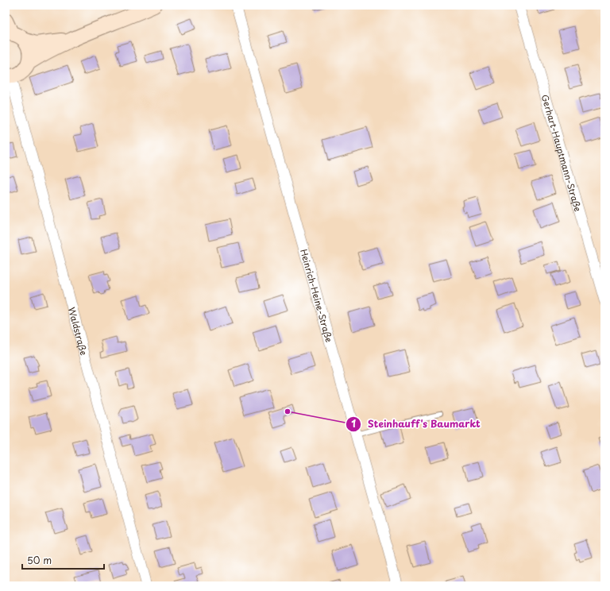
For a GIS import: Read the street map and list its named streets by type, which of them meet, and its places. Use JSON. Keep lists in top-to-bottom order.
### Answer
{
  "streets": {
    "street": ["Gerhart-Hauptmann-Straße", "Heinrich-Heine-Straße", "Waldstraße"]
  },
  "places": ["Steinhauff's Baumarkt"],
  "scale_bar": "50 m"
}
